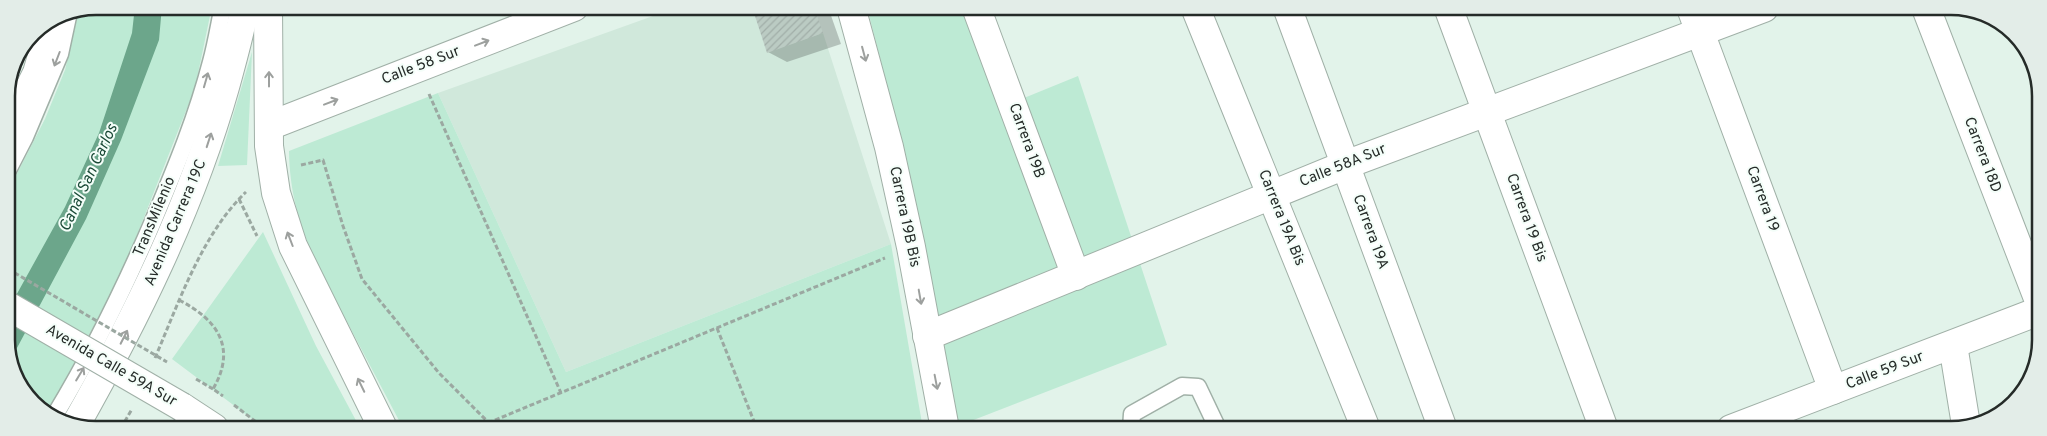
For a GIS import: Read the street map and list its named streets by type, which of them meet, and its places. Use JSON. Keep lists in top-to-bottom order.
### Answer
{
  "streets": {
    "main road": [
      "Calle 58 Sur",
      "Carrera 19B",
      "Carrera 18D",
      "Calle 58A Sur",
      "Carrera 19",
      "Carrera 19B Bis",
      "Carrera 19A Bis",
      "Carrera 19 Bis",
      "Avenida Carrera 19C",
      "Carrera 19A",
      "Avenida Calle 59A Sur",
      "Calle 59 Sur"
    ],
    "lane": ["TransMilenio"]
  },
  "crossings": [
    ["Carrera 19B", "Calle 58A Sur"],
    ["Calle 58A Sur", "Carrera 19"],
    ["Calle 58A Sur", "Carrera 19B Bis"],
    ["Calle 58A Sur", "Carrera 19A Bis"],
    ["Calle 58A Sur", "Carrera 19 Bis"],
    ["Calle 58A Sur", "Carrera 19A"],
    ["Carrera 19", "Calle 59 Sur"]
  ],
  "one_way": ["Calle 58 Sur", "TransMilenio", "Carrera 19B Bis"],
  "water": ["Canal San Carlos"]
}
